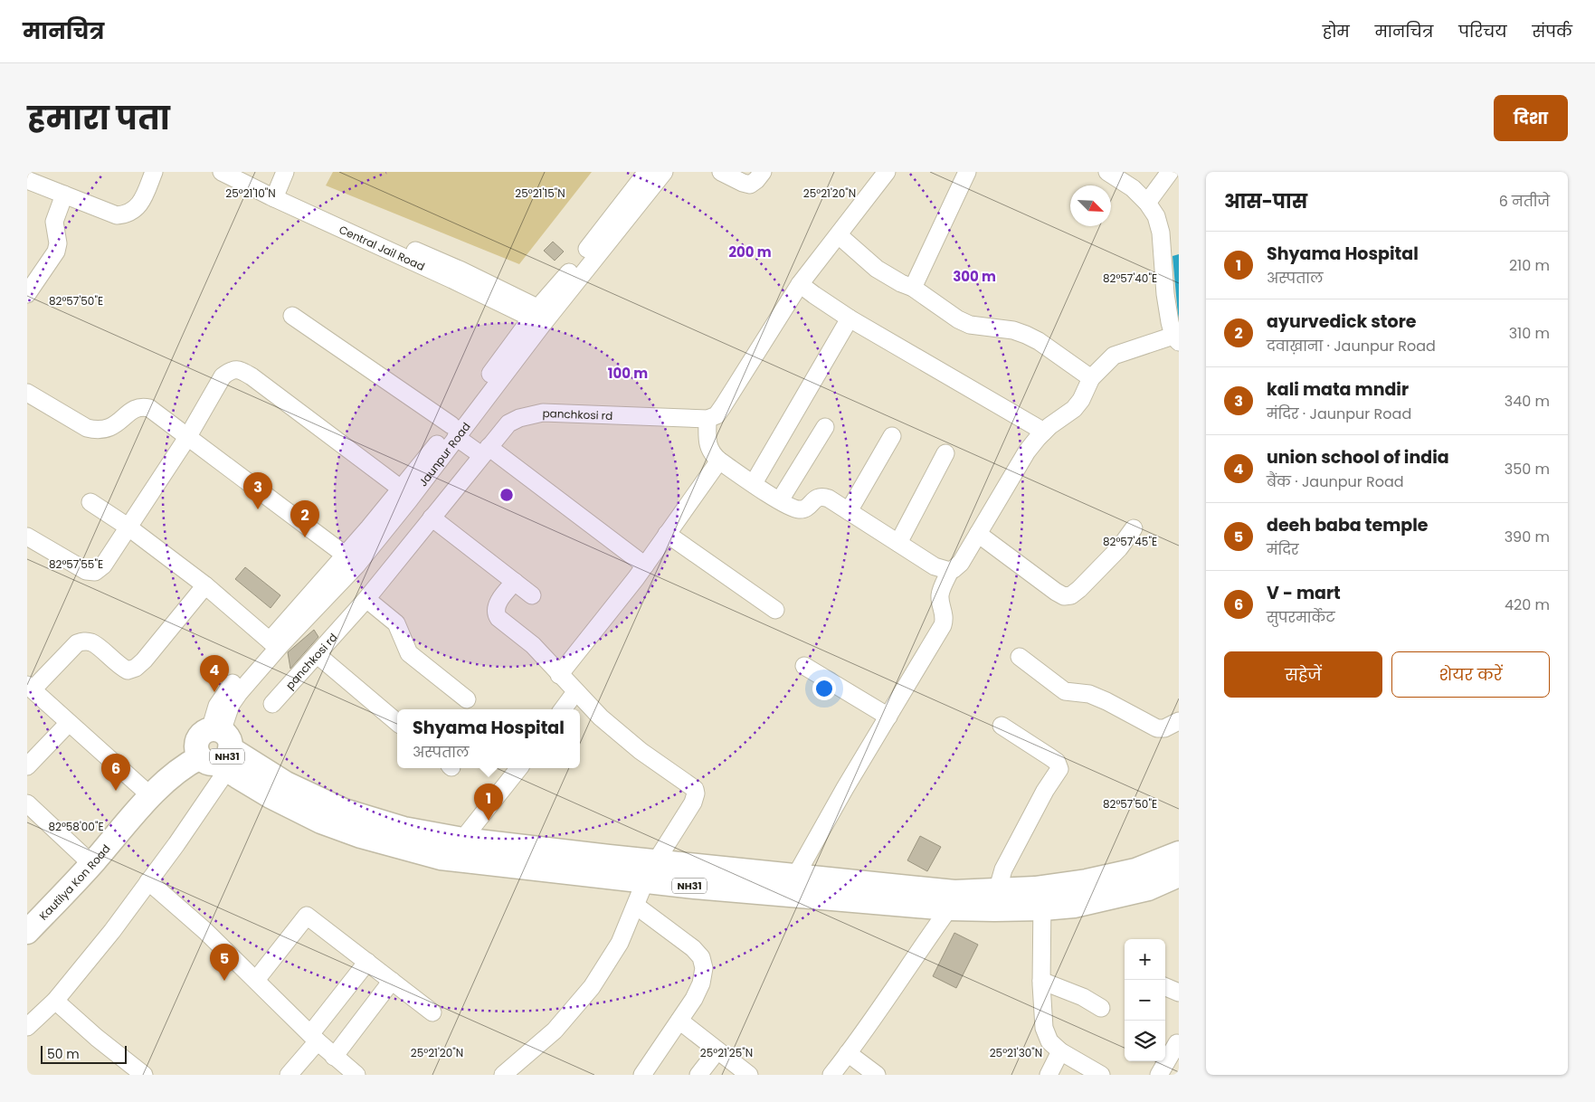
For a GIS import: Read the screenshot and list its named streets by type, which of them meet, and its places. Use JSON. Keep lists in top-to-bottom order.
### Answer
{
  "streets": {
    "highway": ["NH31", "Kautilya Kon Road"],
    "street": ["Central Jail Road", "panchkosi rd", "Jaunpur Road"]
  },
  "crossings": [
    ["Central Jail Road", "Jaunpur Road"],
    ["Jaunpur Road", "NH31"],
    ["Jaunpur Road", "Kautilya Kon Road"],
    ["NH31", "Kautilya Kon Road"]
  ],
  "scale_bar": "50 m",
  "north": "bottom right",
  "page": {
    "header": "मानचित्र",
    "nav": [
      "होम",
      "मानचित्र",
      "परिचय",
      "संपर्क"
    ],
    "title": "हमारा पता",
    "buttons": [
      "दिशा",
      ["सहेजें", "शेयर करें"]
    ],
    "heading": ["आस-पास", "6 नतीजे"],
    "list": [
      {
        "mark": "1",
        "name": "Shyama Hospital",
        "note": "अस्पताल",
        "value": "210 m"
      },
      {
        "mark": "2",
        "name": "ayurvedick store",
        "note": "दवाख़ाना · Jaunpur Road",
        "value": "310 m"
      },
      {
        "mark": "3",
        "name": "kali mata mndir",
        "note": "मंदिर · Jaunpur Road",
        "value": "340 m"
      },
      {
        "mark": "4",
        "name": "union school of india",
        "note": "बैंक · Jaunpur Road",
        "value": "350 m"
      },
      {
        "mark": "5",
        "name": "deeh baba temple",
        "note": "मंदिर",
        "value": "390 m"
      },
      {
        "mark": "6",
        "name": "V - mart",
        "note": "सुपरमार्केट",
        "value": "420 m"
      }
    ],
    "pins": [
      "3",
      "2",
      "4",
      "6",
      "1",
      "5"
    ],
    "popup": ["Shyama Hospital", "अस्पताल"],
    "map_buttons": ["+", "−"],
    "scale": "50 m"
  },
  "coordinates": [
    "25°21'10\"N",
    "25°21'15\"N",
    "25°21'20\"N",
    "82°57'40\"E",
    "82°57'50\"E",
    "82°57'45\"E",
    "82°57'55\"E",
    "82°58'00\"E",
    "25°21'25\"N",
    "25°21'30\"N"
  ],
  "rings": ["200 m", "300 m", "100 m"]
}
